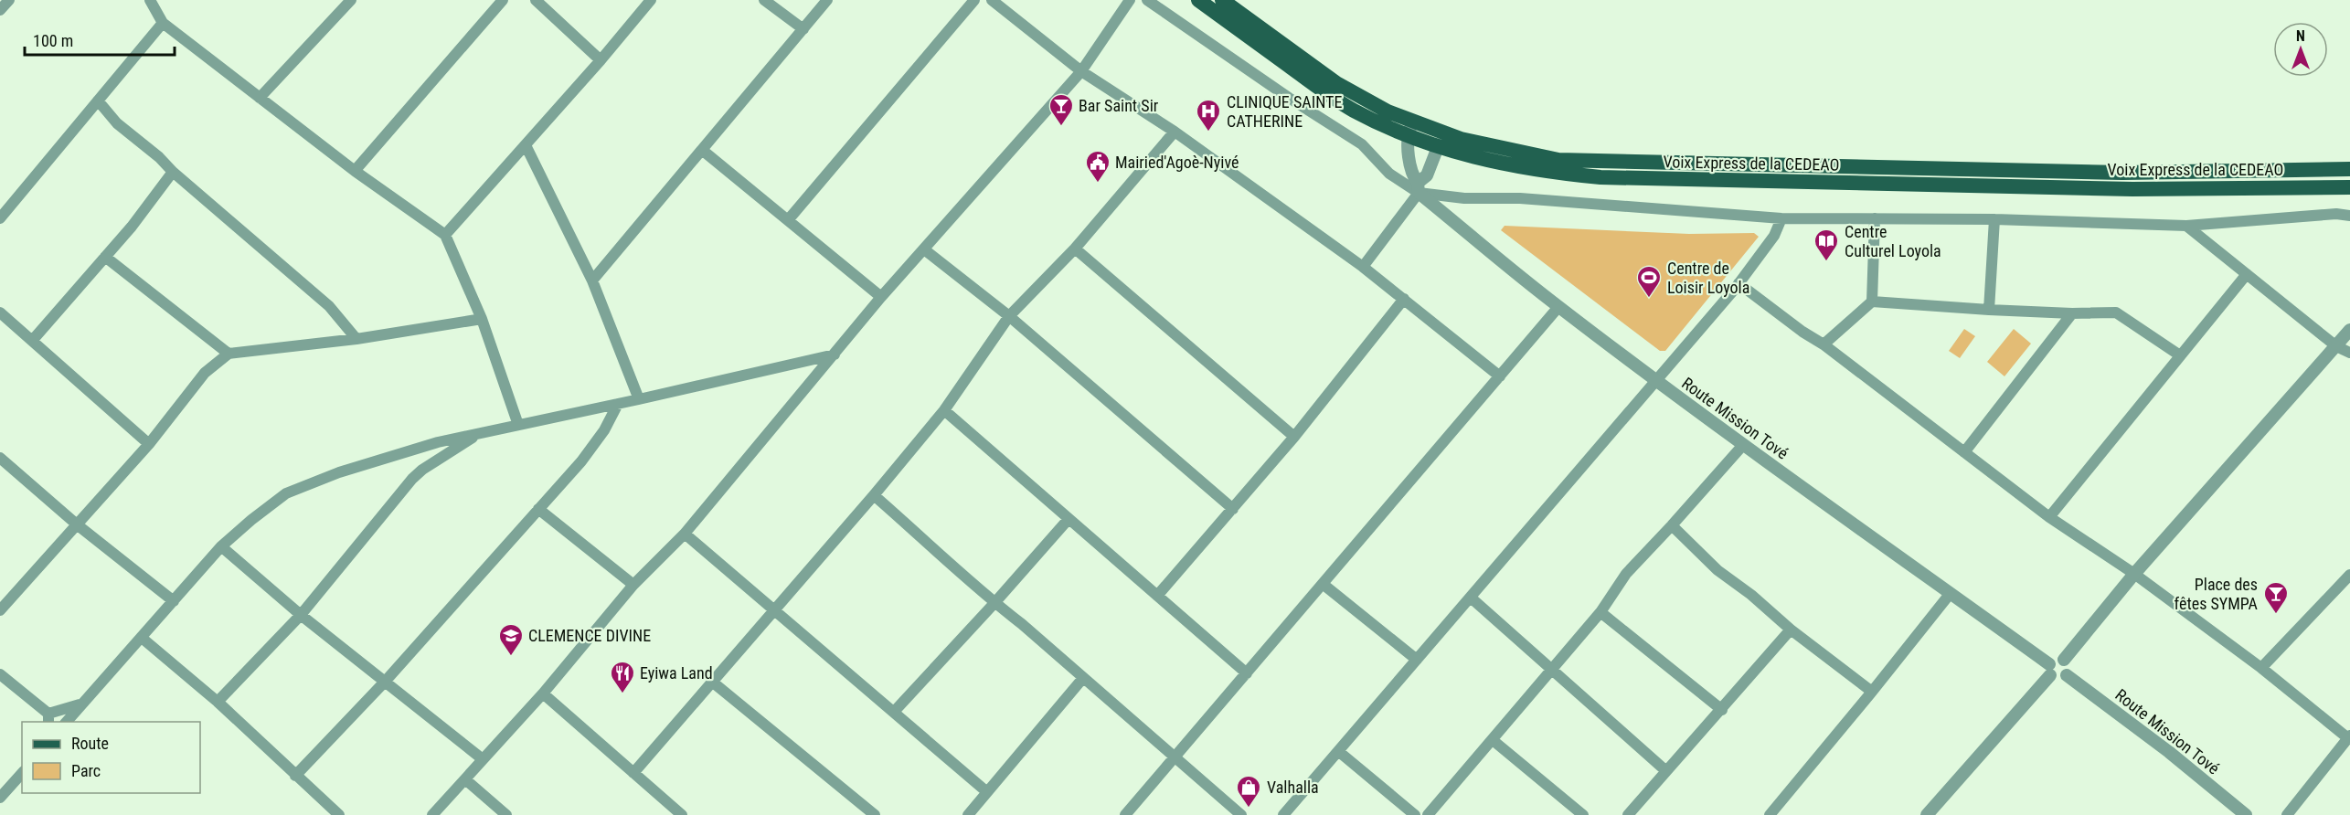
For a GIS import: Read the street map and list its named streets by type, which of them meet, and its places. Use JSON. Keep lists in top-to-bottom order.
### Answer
{
  "streets": {
    "main road": ["Voix Express de la CEDEAO"],
    "street": ["Route Mission Tové"]
  },
  "places": {
    "bar": ["Bar Saint Sir", "Place des fêtes SYMPA"],
    "hospital": ["CLINIQUE SAINTE CATHERINE"],
    "public building": ["Mairied'Agoè-Nyivé"],
    "library": ["Centre Culturel Loyola"],
    "sports": ["Centre de Loisir Loyola"],
    "school or university": ["CLEMENCE DIVINE"],
    "restaurant": ["Eyiwa Land"],
    "shop": ["Valhalla"]
  },
  "legend": ["Route", "Parc"],
  "scale_bar": "100 m",
  "north": "top"
}
